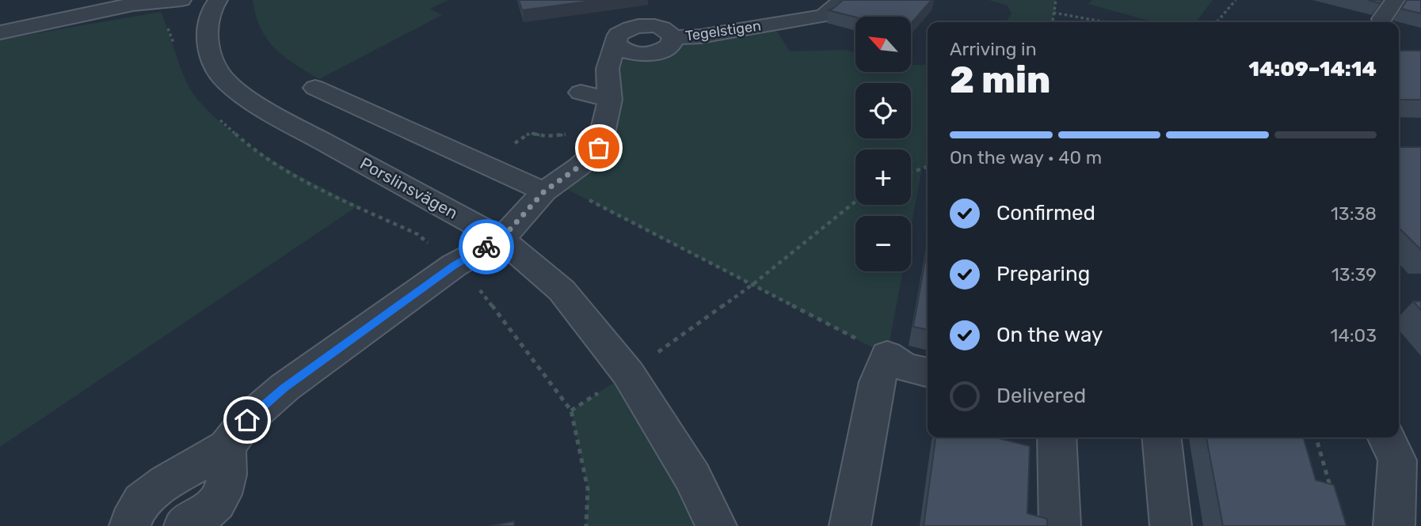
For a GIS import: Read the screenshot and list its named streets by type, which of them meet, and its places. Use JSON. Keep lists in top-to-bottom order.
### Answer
{
  "streets": {
    "street": ["Tegelstigen", "Porslinsvägen"]
  },
  "crossings": [
    ["Tegelstigen", "Porslinsvägen"]
  ],
  "north": "top left",
  "page": {
    "map_buttons": ["+", "−"],
    "heading": ["2 min", "Arriving in", "14:09–14:14"],
    "bar": "On the way · 40 m",
    "list": [
      ["Confirmed", "13:38"],
      ["Preparing", "13:39"],
      ["On the way", "14:03"],
      "Delivered"
    ]
  }
}
